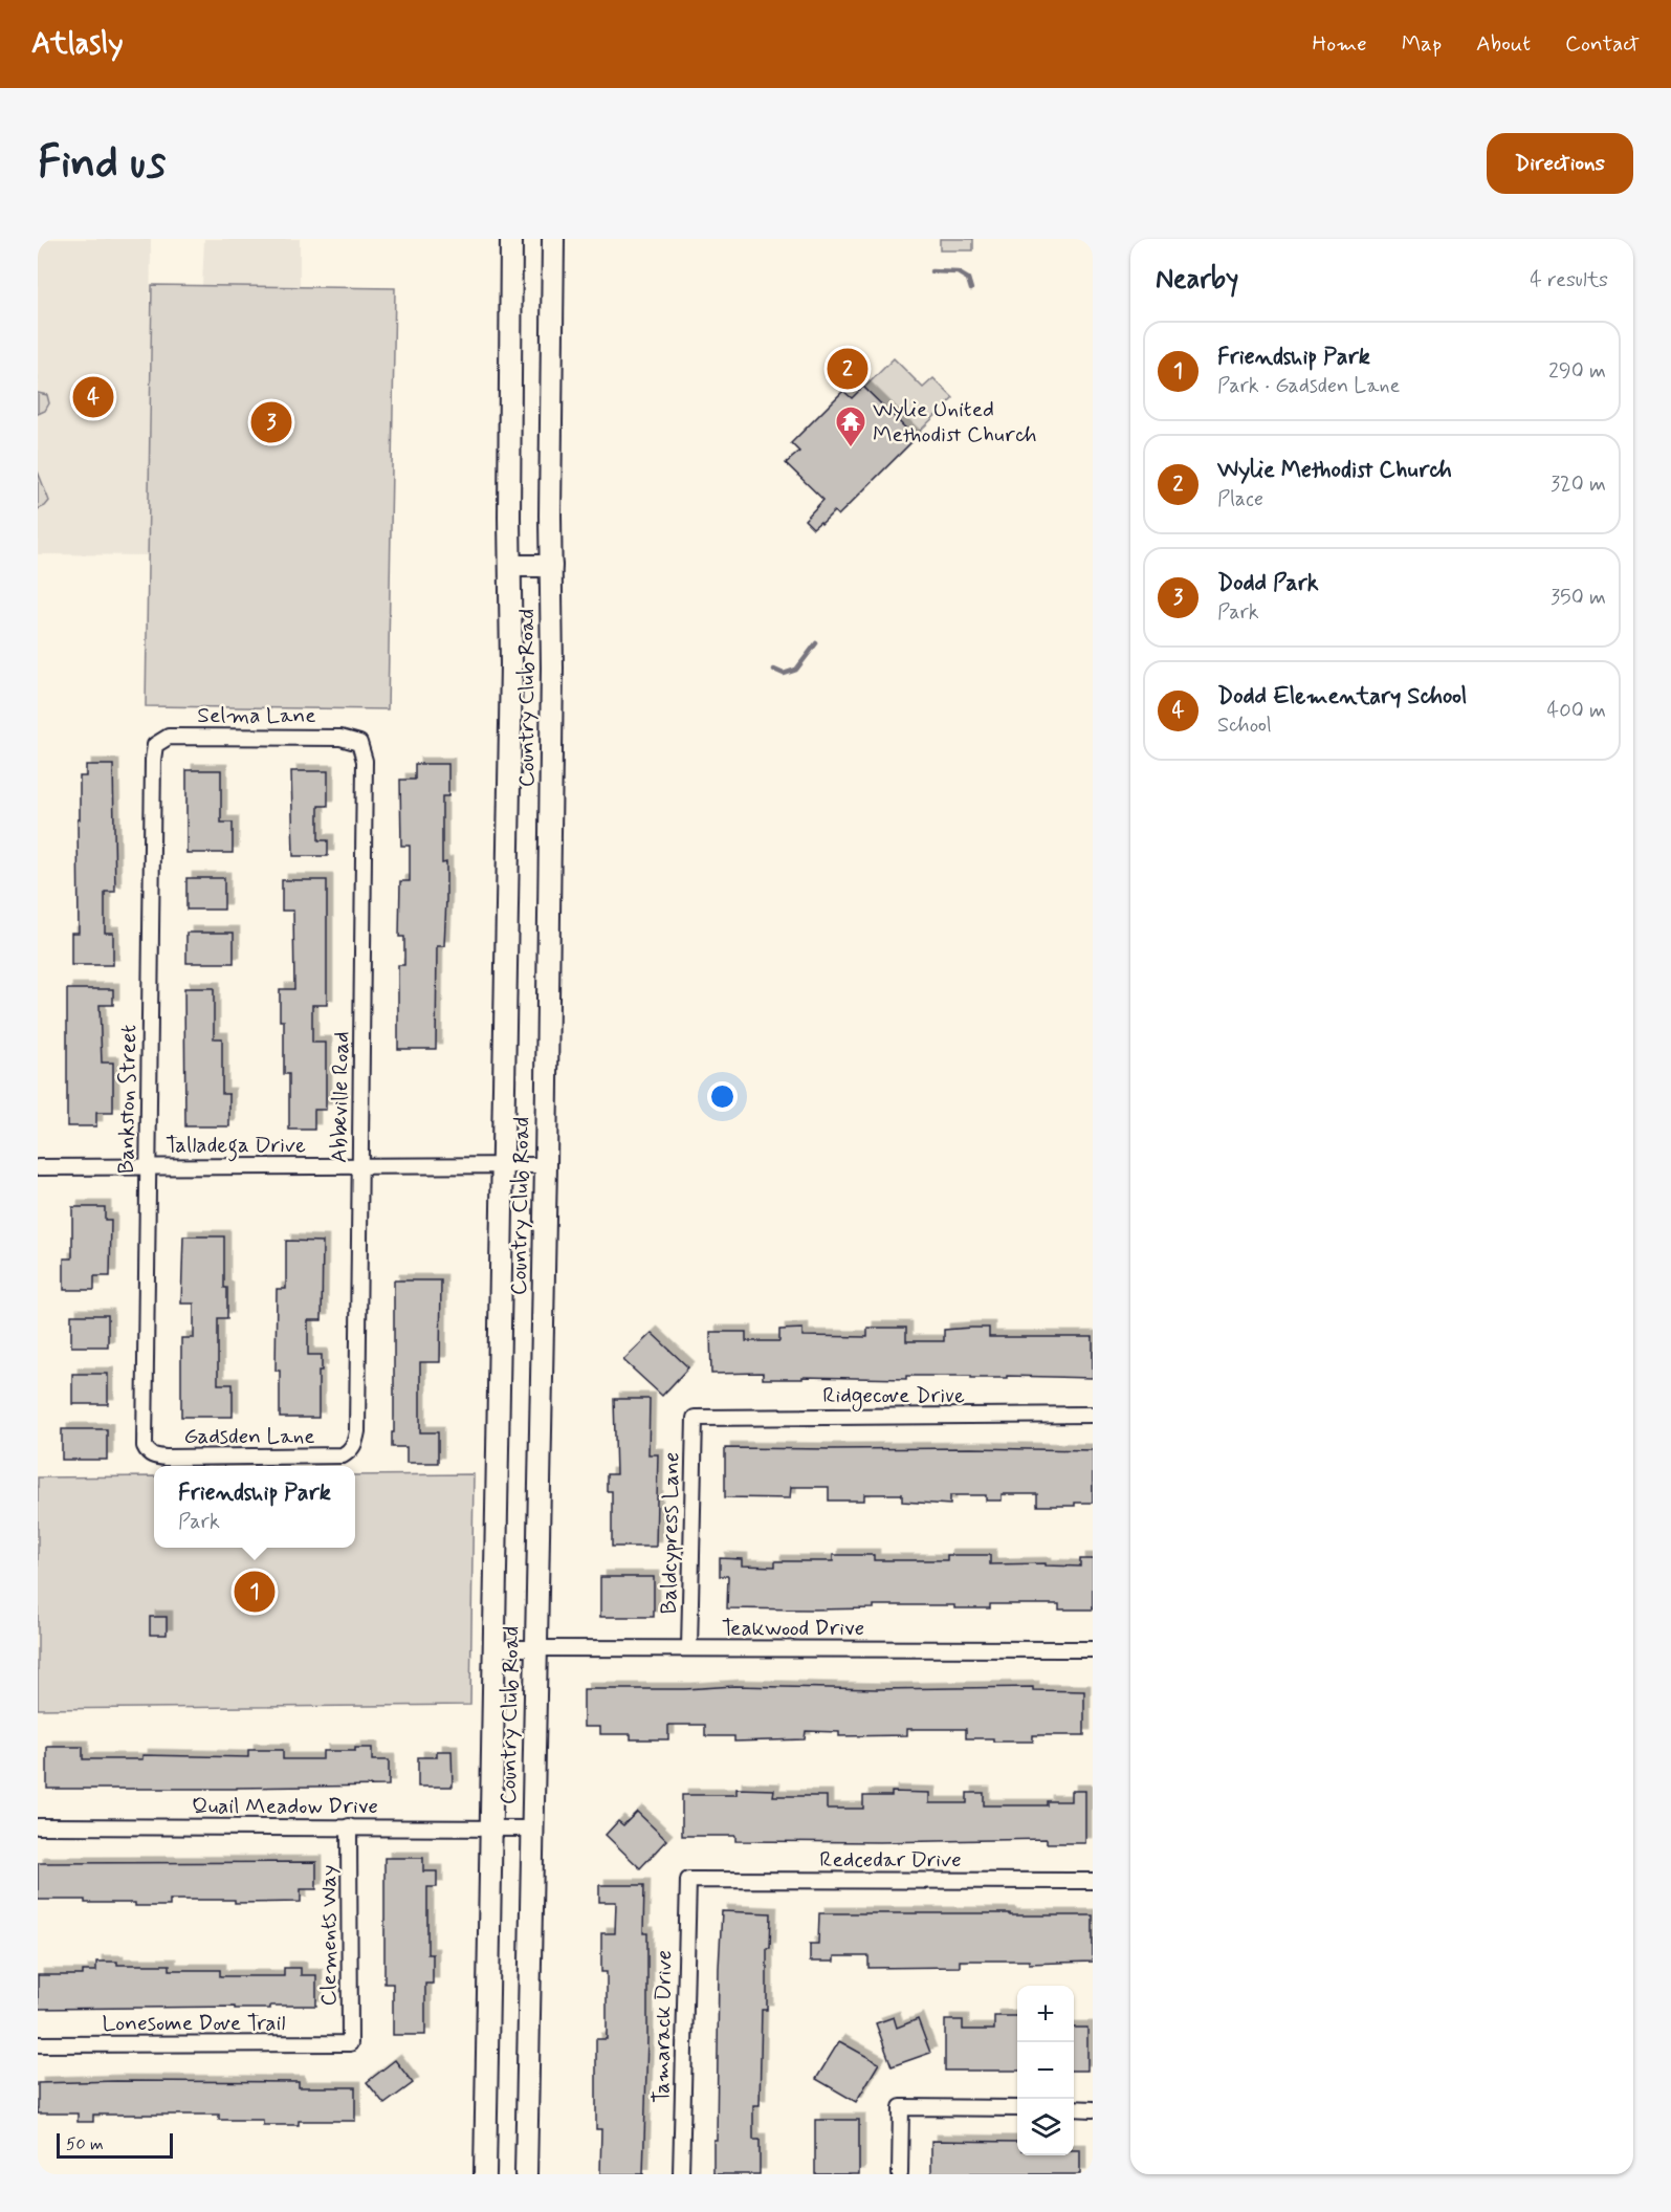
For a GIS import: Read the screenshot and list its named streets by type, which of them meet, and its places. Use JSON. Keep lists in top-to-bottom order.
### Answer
{
  "streets": {
    "main road": ["Country Club Road"],
    "street": [
      "Selma Lane",
      "Abbeville Road",
      "Bankston Street",
      "Talladega Drive",
      "Ridgecove Drive",
      "Gadsden Lane",
      "Baldcypress Lane",
      "Teakwood Drive",
      "Quail Meadow Drive",
      "Redcedar Drive",
      "Clements Way",
      "Lonesome Dove Trail",
      "Tamarack Drive"
    ]
  },
  "crossings": [
    ["Country Club Road", "Talladega Drive"],
    ["Country Club Road", "Teakwood Drive"],
    ["Country Club Road", "Quail Meadow Drive"],
    ["Selma Lane", "Abbeville Road"],
    ["Selma Lane", "Bankston Street"],
    ["Abbeville Road", "Talladega Drive"],
    ["Abbeville Road", "Gadsden Lane"],
    ["Bankston Street", "Talladega Drive"],
    ["Bankston Street", "Gadsden Lane"],
    ["Ridgecove Drive", "Baldcypress Lane"],
    ["Baldcypress Lane", "Teakwood Drive"],
    ["Quail Meadow Drive", "Clements Way"],
    ["Redcedar Drive", "Tamarack Drive"],
    ["Clements Way", "Lonesome Dove Trail"]
  ],
  "places": {
    "temple": ["Wylie United Methodist Church"]
  },
  "scale_bar": "50 m",
  "page": {
    "header": "Atlasly",
    "nav": [
      "Home",
      "Map",
      "About",
      "Contact"
    ],
    "buttons": "Directions",
    "title": "Find us",
    "heading": ["Nearby", "4 results"],
    "list": [
      {
        "mark": "1",
        "name": "Friendship Park",
        "note": "Park · Gadsden Lane",
        "value": "290 m"
      },
      {
        "mark": "2",
        "name": "Wylie Methodist Church",
        "note": "Place",
        "value": "320 m"
      },
      {
        "mark": "3",
        "name": "Dodd Park",
        "note": "Park",
        "value": "350 m"
      },
      {
        "mark": "4",
        "name": "Dodd Elementary School",
        "note": "School",
        "value": "400 m"
      }
    ],
    "pins": [
      "2",
      "4",
      "3",
      "1"
    ],
    "popup": ["Friendship Park", "Park"],
    "map_buttons": ["+", "−"],
    "scale": "50 m"
  }
}
